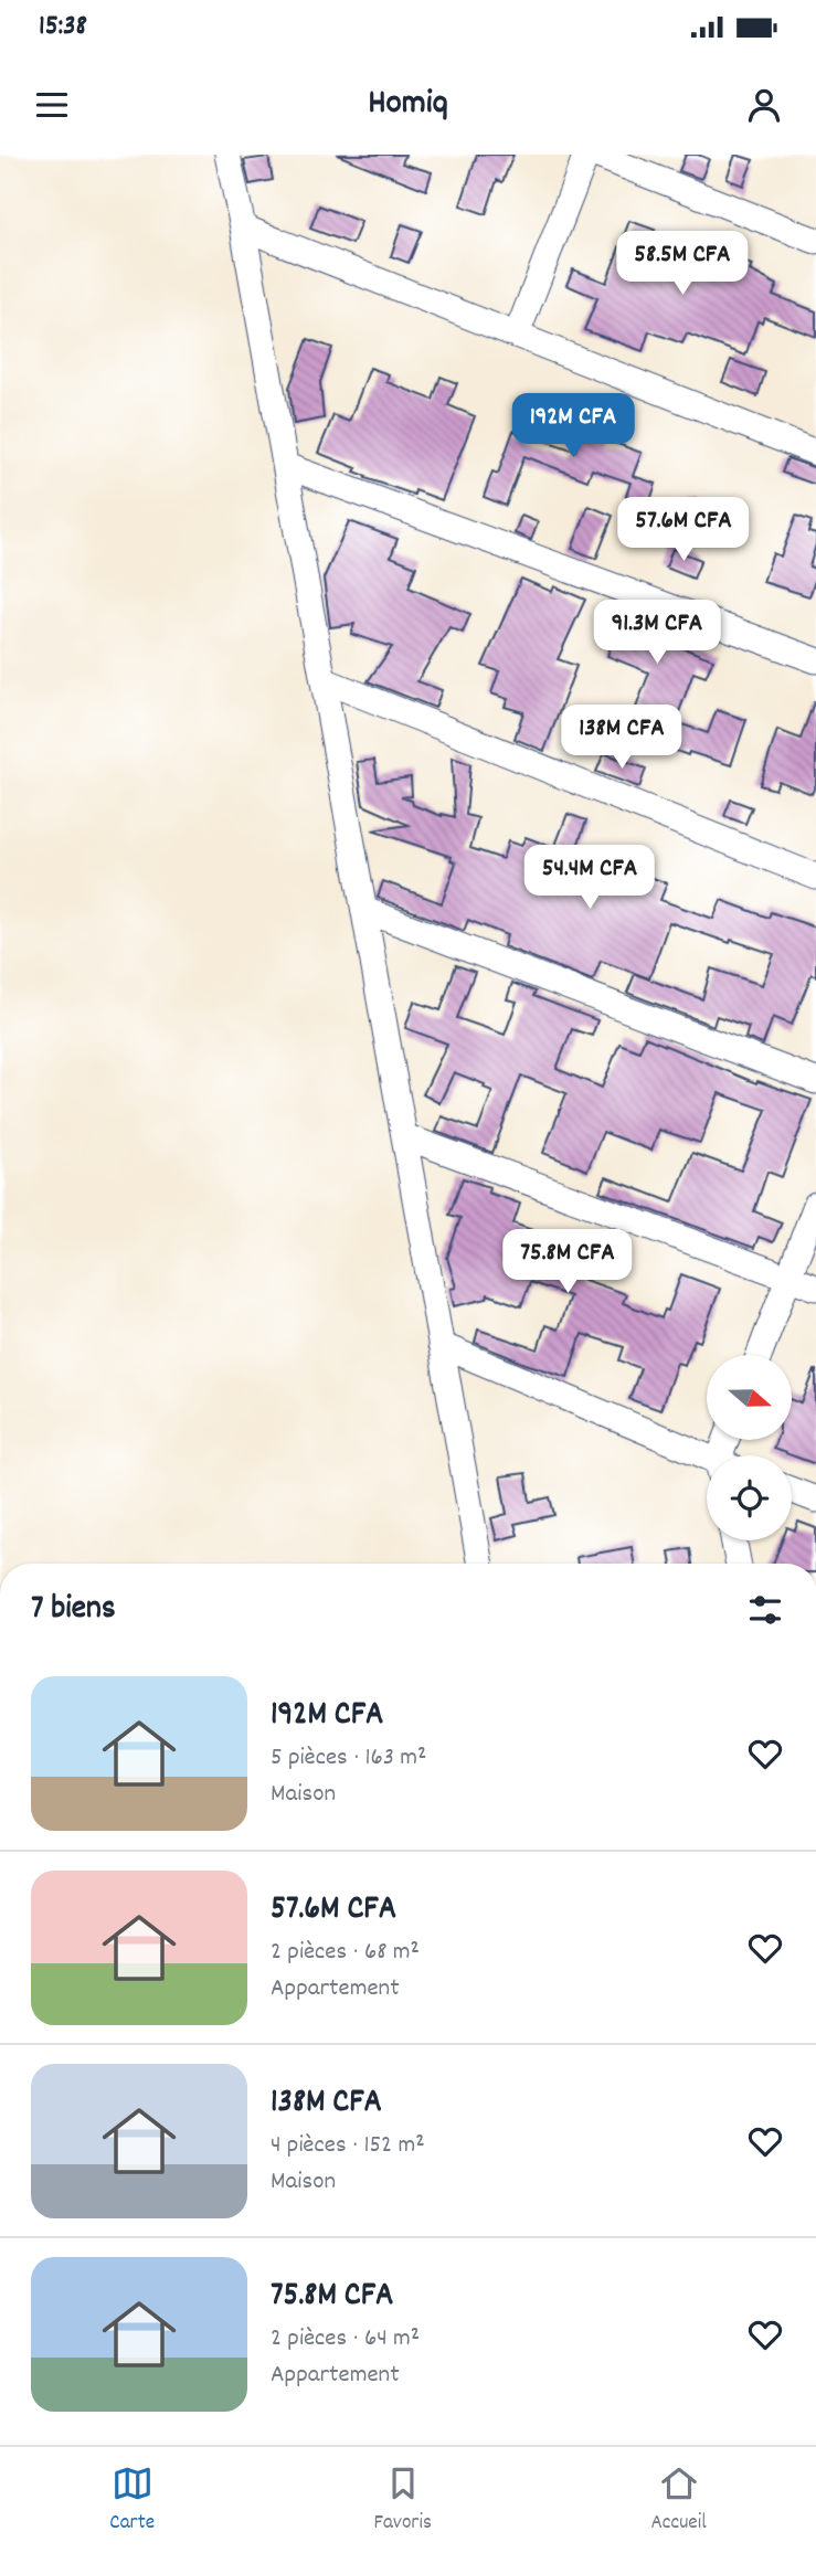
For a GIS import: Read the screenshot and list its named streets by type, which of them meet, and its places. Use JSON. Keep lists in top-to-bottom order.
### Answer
{
  "north": "right",
  "page": {
    "status": "15:38",
    "header": "Homiq",
    "price": [
      "58.5M CFA",
      "192M CFA",
      "57.6M CFA",
      "91.3M CFA",
      "138M CFA",
      "54.4M CFA",
      "75.8M CFA"
    ],
    "heading": "7 biens",
    "list": [
      {
        "name": "192M CFA",
        "note": "5 pièces · 163 m² · Maison"
      },
      {
        "name": "57.6M CFA",
        "note": "2 pièces · 68 m² · Appartement"
      },
      {
        "name": "138M CFA",
        "note": "4 pièces · 152 m² · Maison"
      },
      {
        "name": "75.8M CFA",
        "note": "2 pièces · 64 m² · Appartement"
      }
    ],
    "tabs": ["Carte", "Favoris", "Accueil"]
  }
}
